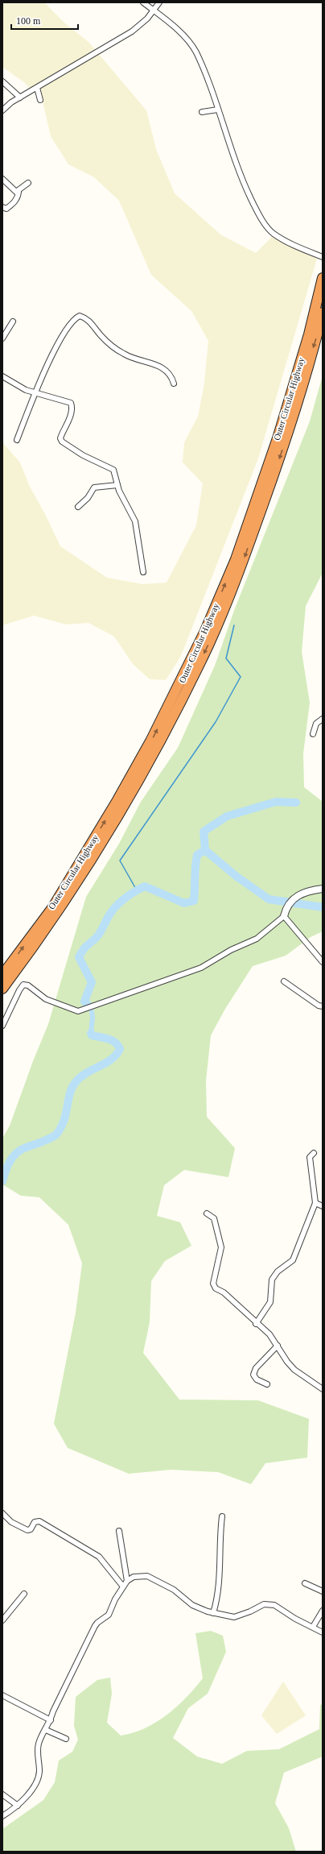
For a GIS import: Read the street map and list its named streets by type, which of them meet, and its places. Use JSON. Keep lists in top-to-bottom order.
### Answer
{
  "streets": {
    "highway": ["Outer Circular Highway"]
  },
  "scale_bar": "100 m"
}
